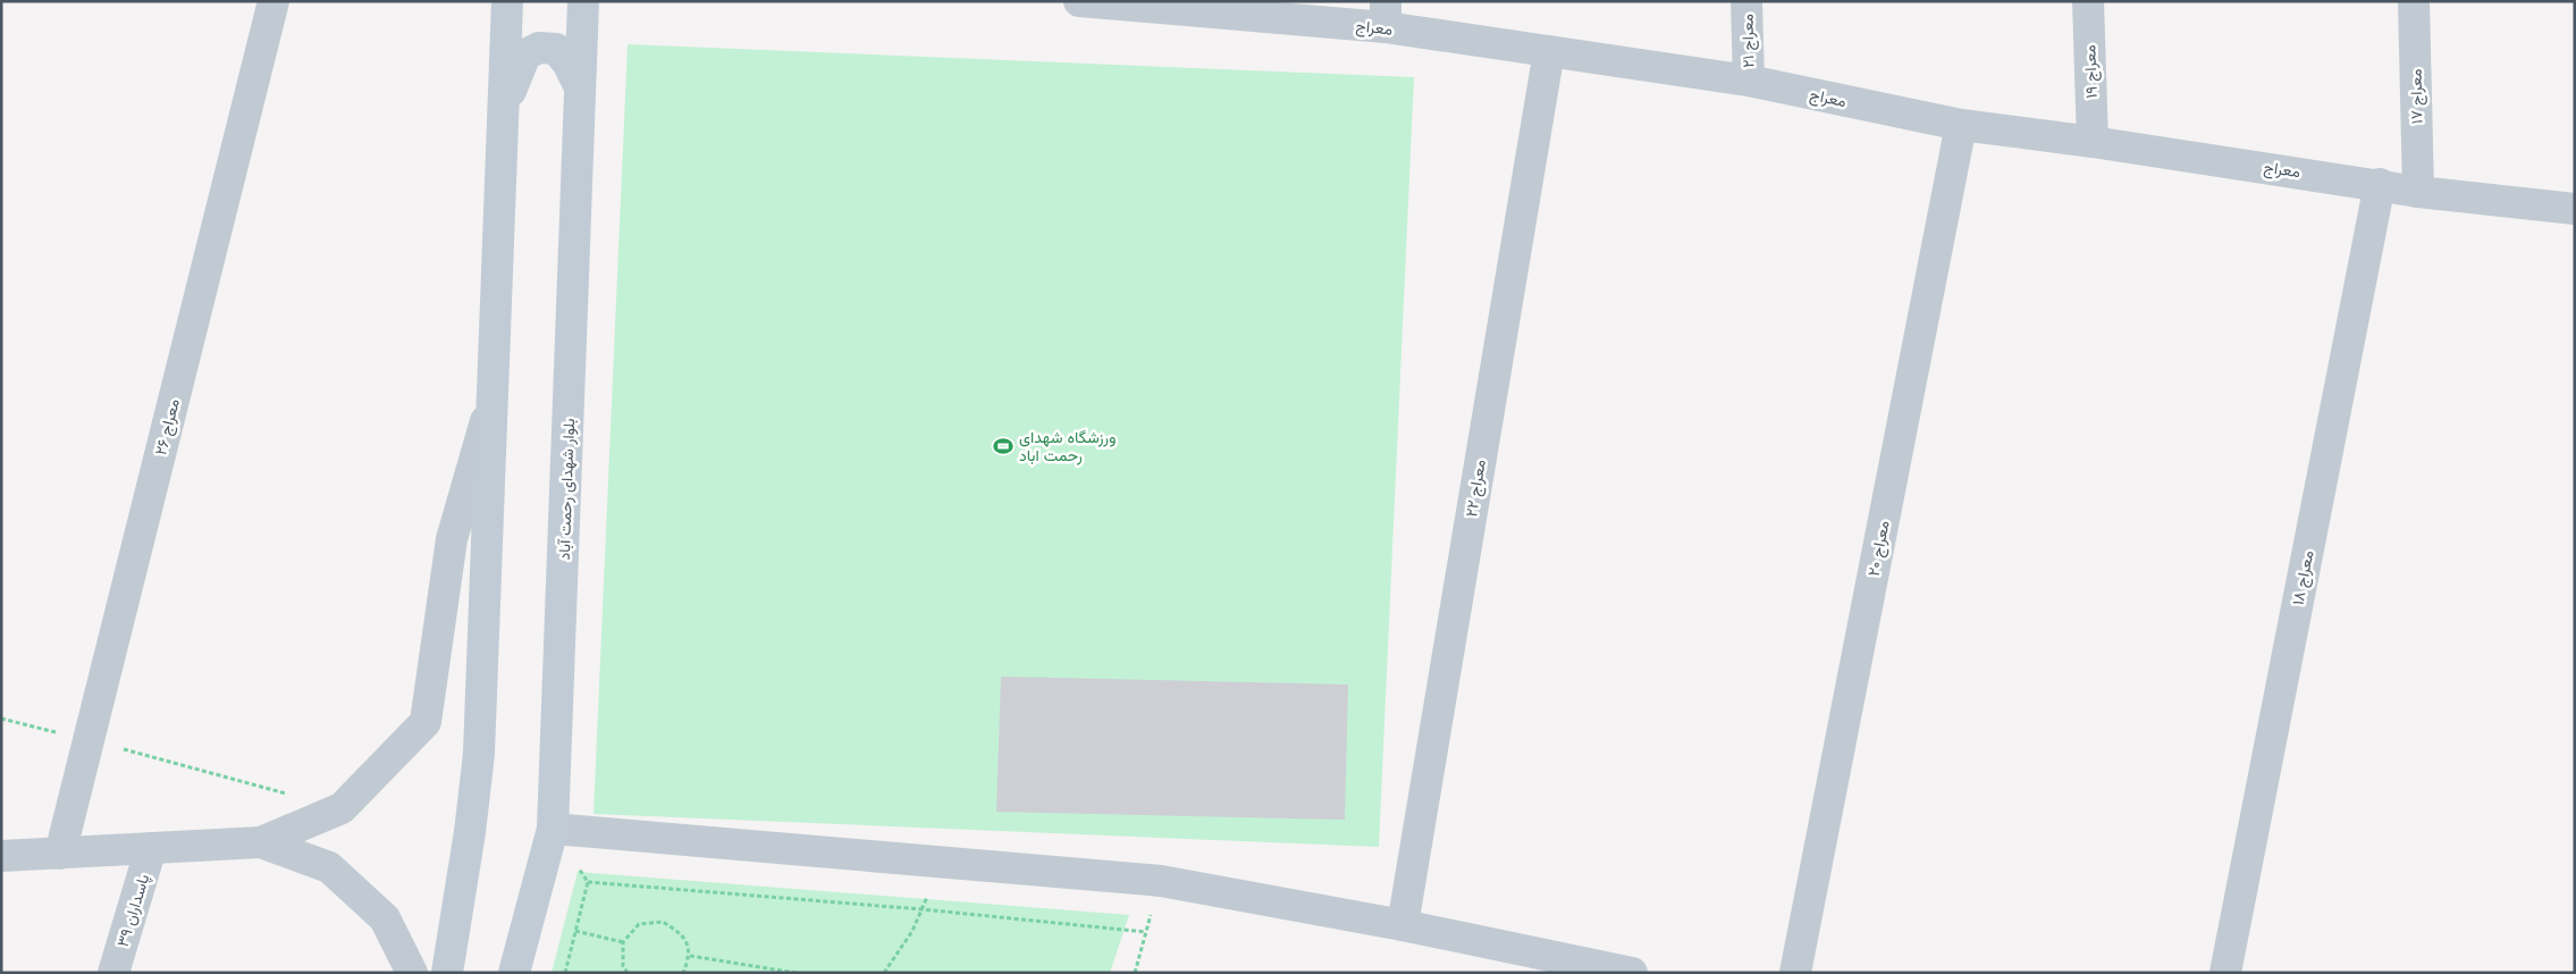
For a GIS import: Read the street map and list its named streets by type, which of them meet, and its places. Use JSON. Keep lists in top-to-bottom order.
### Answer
{
  "streets": {
    "street": [
      "معراج",
      "معراج ۲۱",
      "معراج ۱۹",
      "معراج ۱۷",
      "معراج ۲۶",
      "معراج ۲۲",
      "بلوار شهدای رحمت آباد",
      "معراج ۲۰",
      "معراج ۱۸",
      "پاسداران ۳۹"
    ]
  },
  "crossings": [
    ["معراج", "معراج ۲۱"],
    ["معراج", "معراج ۱۹"],
    ["معراج", "معراج ۱۷"],
    ["معراج", "معراج ۲۲"],
    ["معراج", "معراج ۲۰"],
    ["معراج", "معراج ۱۸"]
  ],
  "places": {
    "sports": ["ورزشگاه شهدای رحمت اباد"]
  }
}
